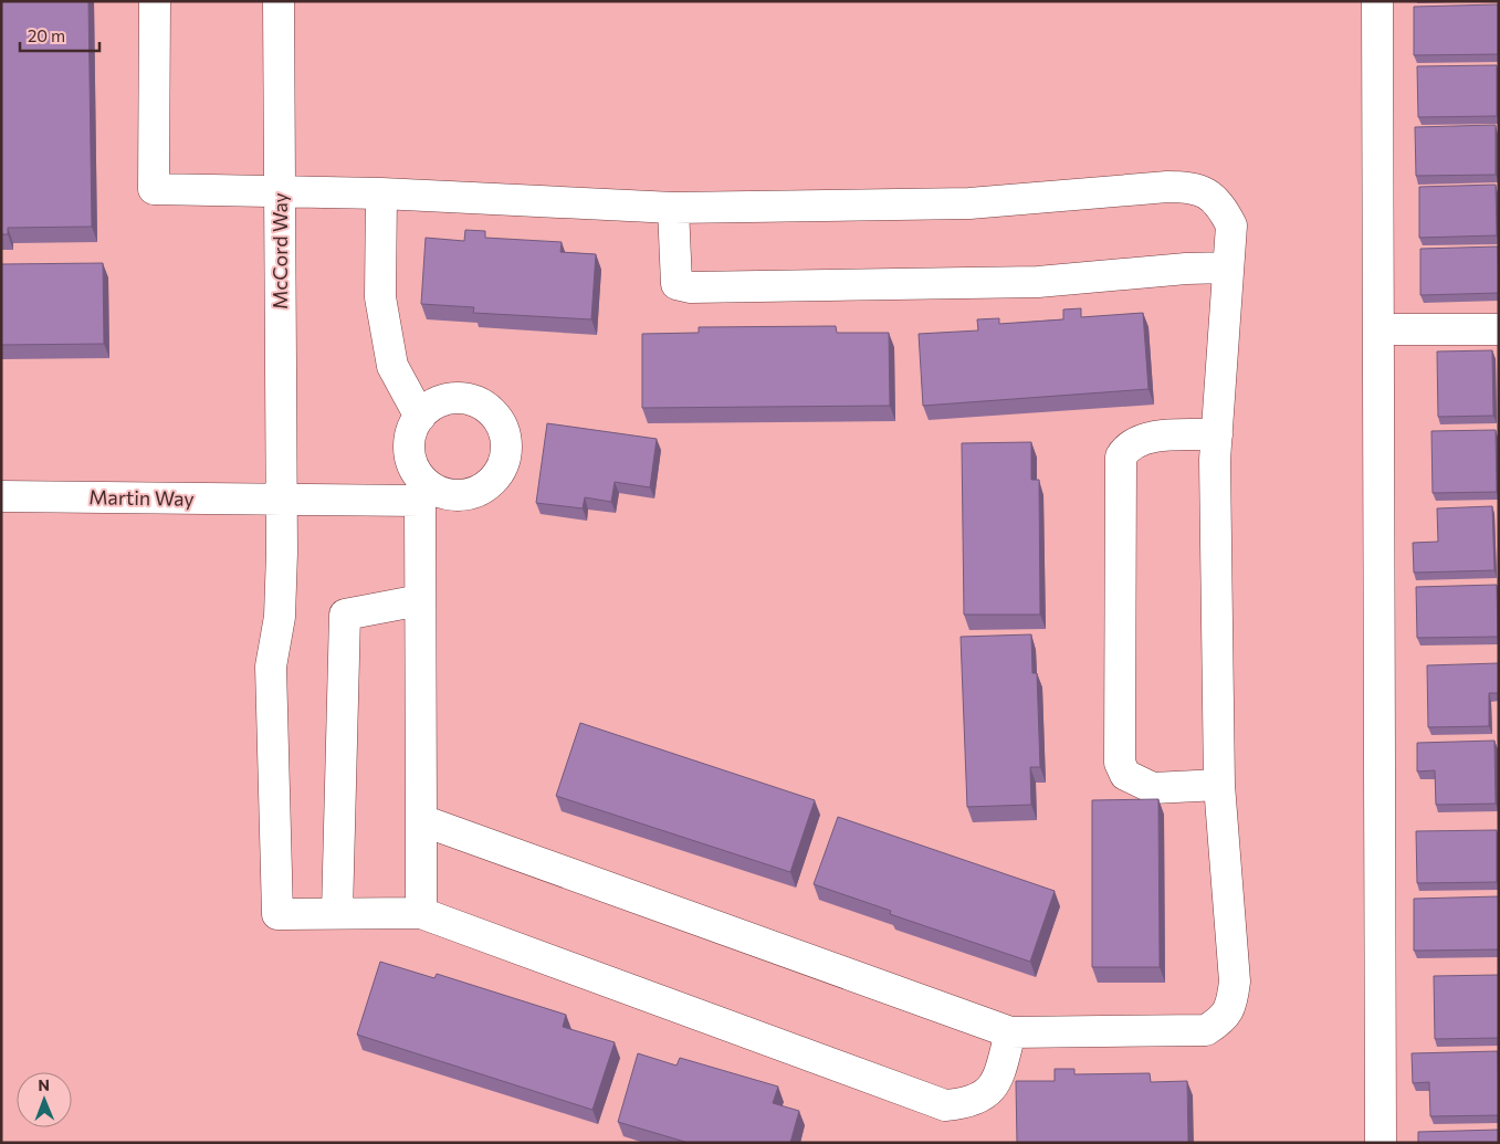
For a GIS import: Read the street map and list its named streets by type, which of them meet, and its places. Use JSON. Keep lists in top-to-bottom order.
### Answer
{
  "streets": {
    "street": ["McCord Way", "Martin Way"]
  },
  "crossings": [
    ["McCord Way", "Martin Way"]
  ],
  "scale_bar": "20 m",
  "north": "top"
}
